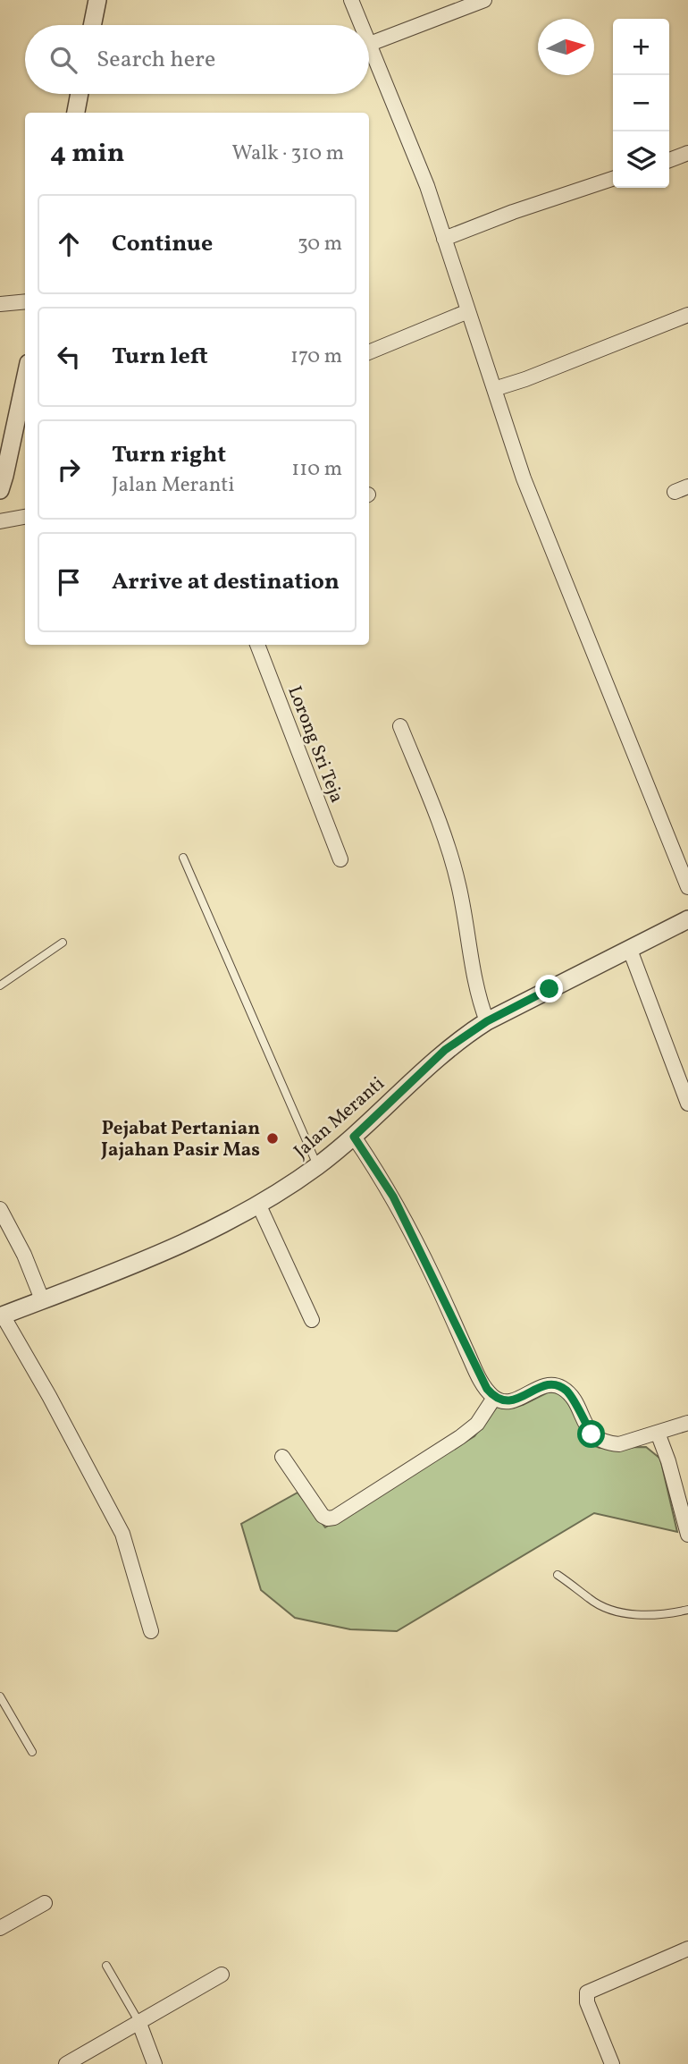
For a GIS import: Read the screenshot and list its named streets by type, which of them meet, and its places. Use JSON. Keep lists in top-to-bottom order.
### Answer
{
  "streets": {
    "street": ["Lorong Sri Teja", "Jalan Meranti"]
  },
  "places": ["Pejabat Pertanian Jajahan Pasir Mas"],
  "north": "right",
  "page": {
    "map_buttons": ["+", "−"],
    "search": "Search here",
    "heading": ["4 min", "Walk · 310 m"],
    "list": [
      ["Continue", "30 m"],
      ["Turn left", "170 m"],
      ["Turn right", "Jalan Meranti", "110 m"],
      "Arrive at destination"
    ]
  }
}
